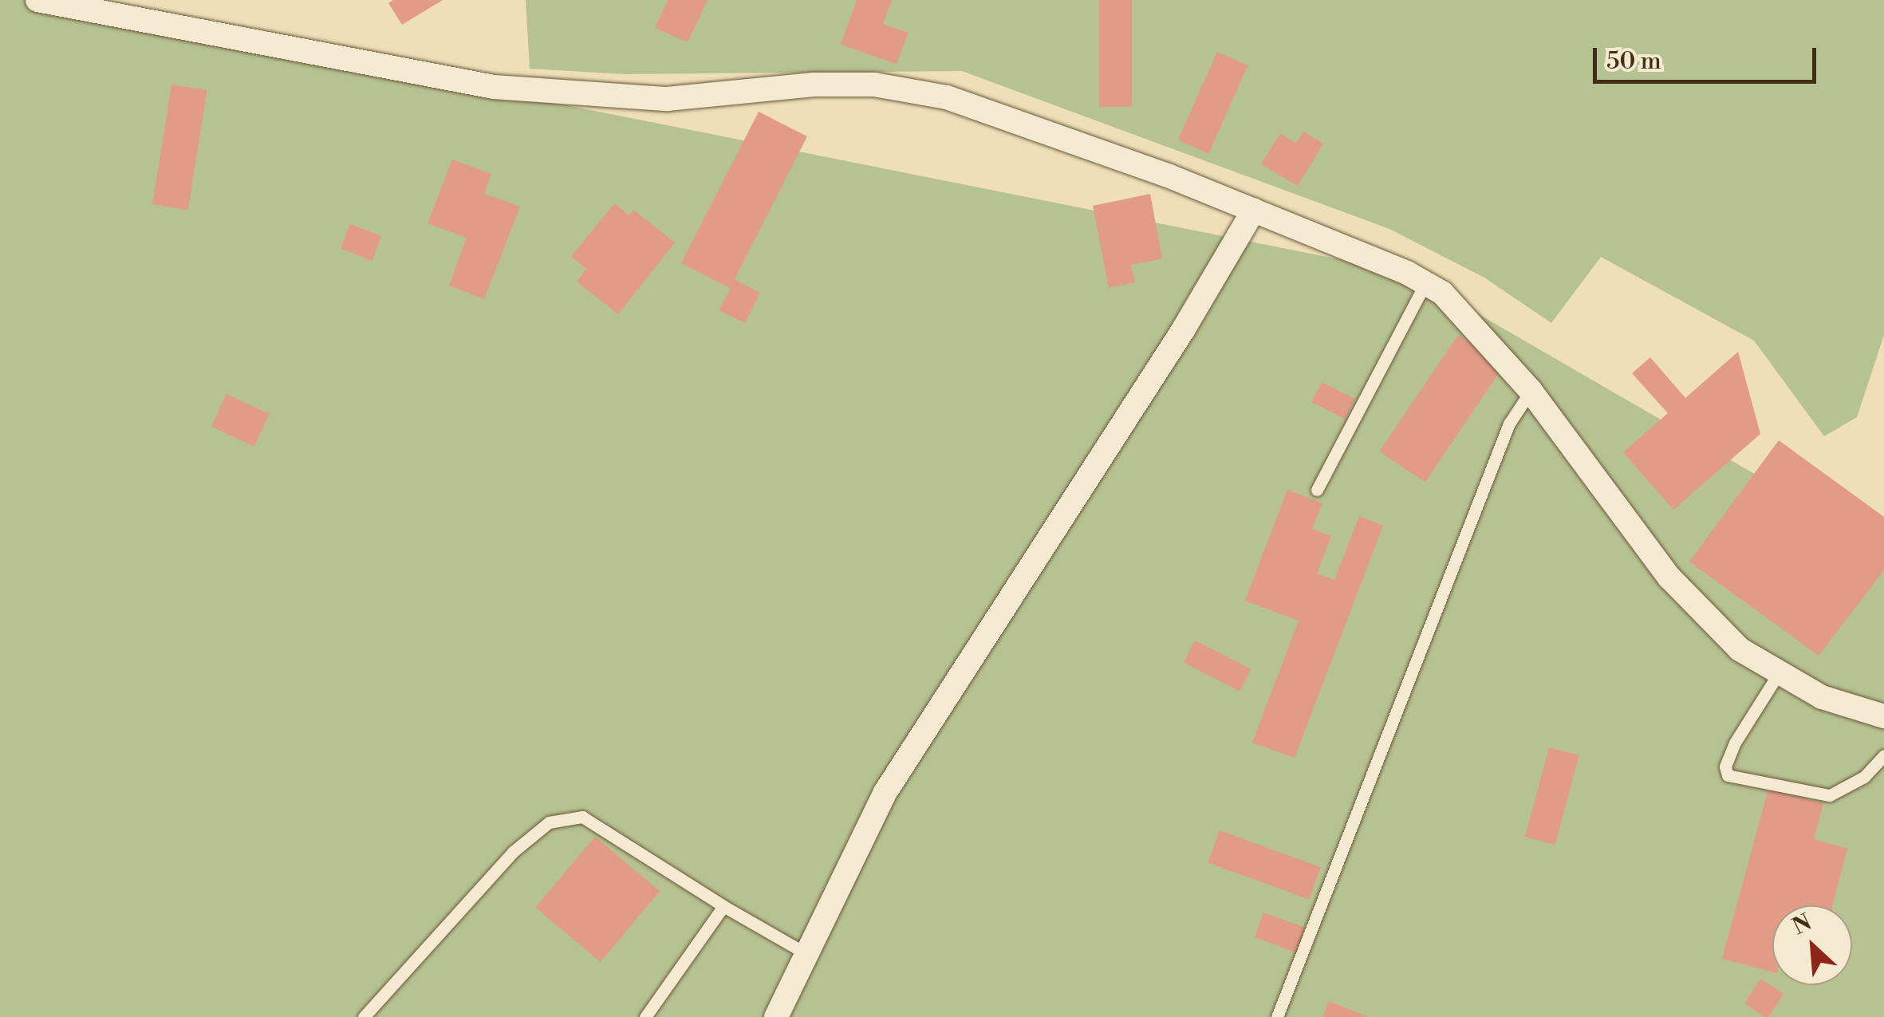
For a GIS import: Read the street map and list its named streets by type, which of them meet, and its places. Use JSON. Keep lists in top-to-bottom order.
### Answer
{
  "scale_bar": "50 m",
  "north": "top left"
}
